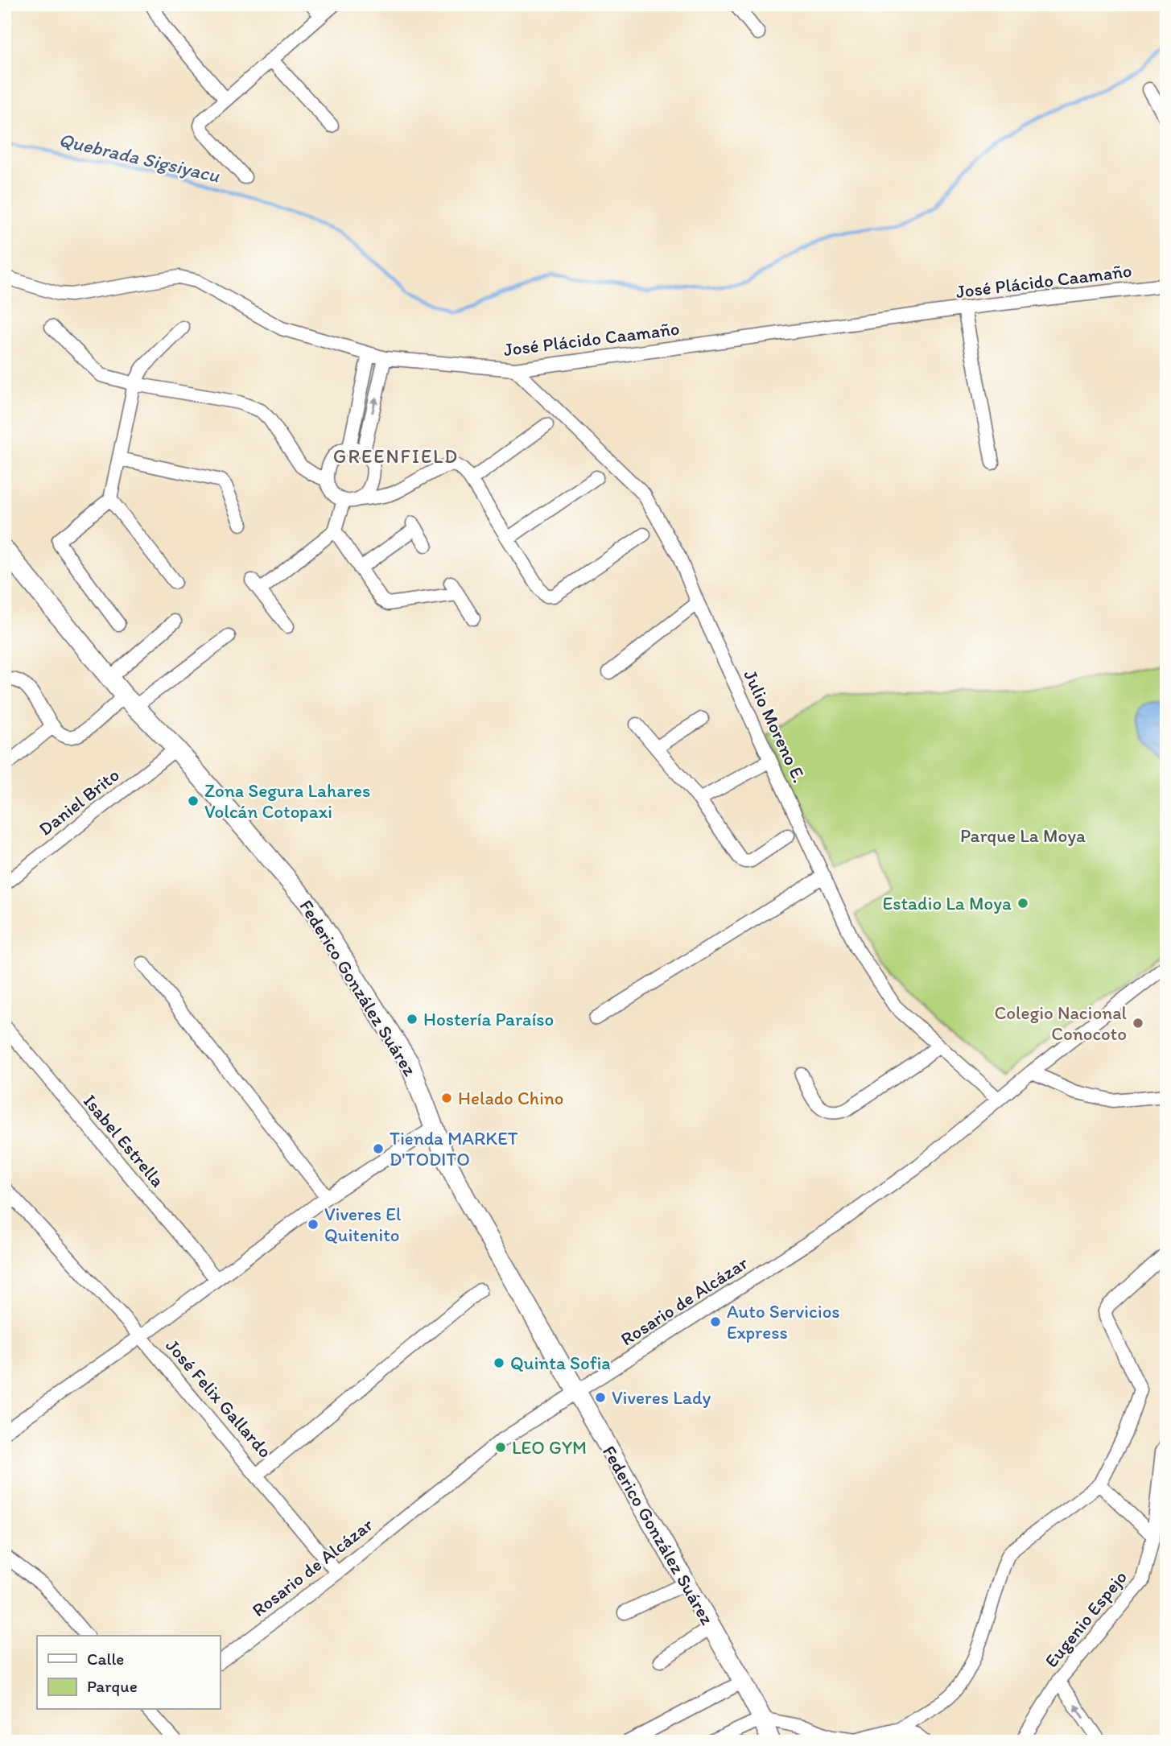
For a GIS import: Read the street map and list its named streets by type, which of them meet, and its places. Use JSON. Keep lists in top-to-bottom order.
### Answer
{
  "streets": {
    "street": [
      "José Plácido Caamaño",
      "Julio Moreno E.",
      "Daniel Brito",
      "Federico González Suárez",
      "Isabel Estrella",
      "Rosario de Alcázar",
      "José Felix Gallardo",
      "Eugenio Espejo"
    ]
  },
  "crossings": [
    ["José Plácido Caamaño", "Julio Moreno E."],
    ["Julio Moreno E.", "Rosario de Alcázar"],
    ["Daniel Brito", "Federico González Suárez"],
    ["Federico González Suárez", "Rosario de Alcázar"]
  ],
  "districts": ["GREENFIELD"],
  "water": ["Quebrada Sigsiyacu"],
  "parks": ["Parque La Moya"],
  "places": [
    "Zona Segura Lahares Volcán Cotopaxi",
    "Estadio La Moya",
    "Hostería Paraíso",
    "Colegio Nacional Conocoto",
    "Helado Chino",
    "Tienda MARKET D'TODITO",
    "Viveres El Quitenito",
    "Auto Servicios Express",
    "Quinta Sofia",
    "Viveres Lady",
    "LEO GYM"
  ],
  "legend": ["Calle", "Parque"]
}
